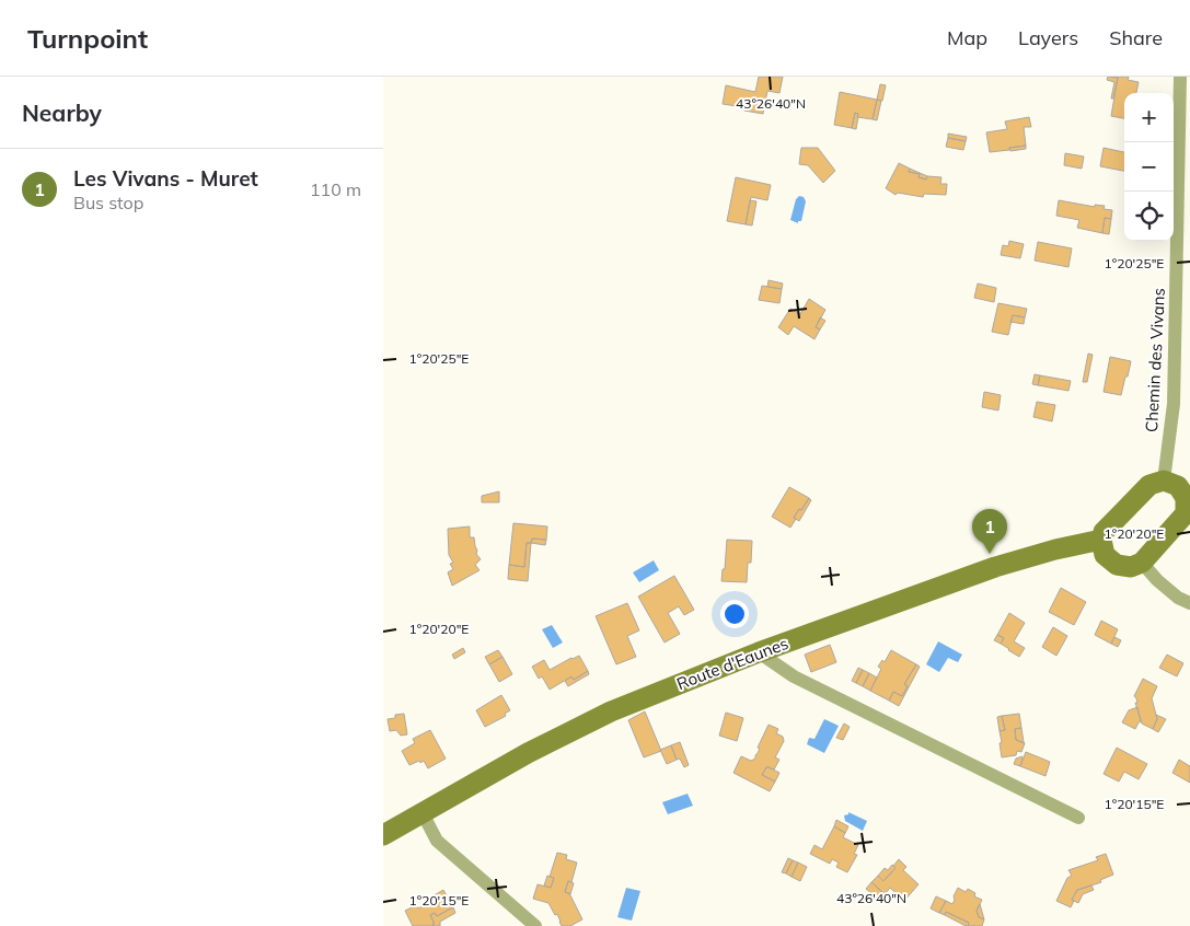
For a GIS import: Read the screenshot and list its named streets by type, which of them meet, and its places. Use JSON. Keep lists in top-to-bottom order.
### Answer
{
  "streets": {
    "main road": ["Route d'Eaunes"],
    "street": ["Chemin des Vivans"]
  },
  "page": {
    "header": "Turnpoint",
    "nav": ["Map", "Layers", "Share"],
    "heading": "Nearby",
    "map_buttons": ["+", "−"],
    "list": [
      {
        "mark": "1",
        "name": "Les Vivans - Muret",
        "note": "Bus stop",
        "value": "110 m"
      }
    ],
    "pins": "1"
  },
  "coordinates": [
    "43°26'40\"N",
    "1°20'25\"E",
    "1°20'20\"E",
    "1°20'15\"E"
  ]
}
